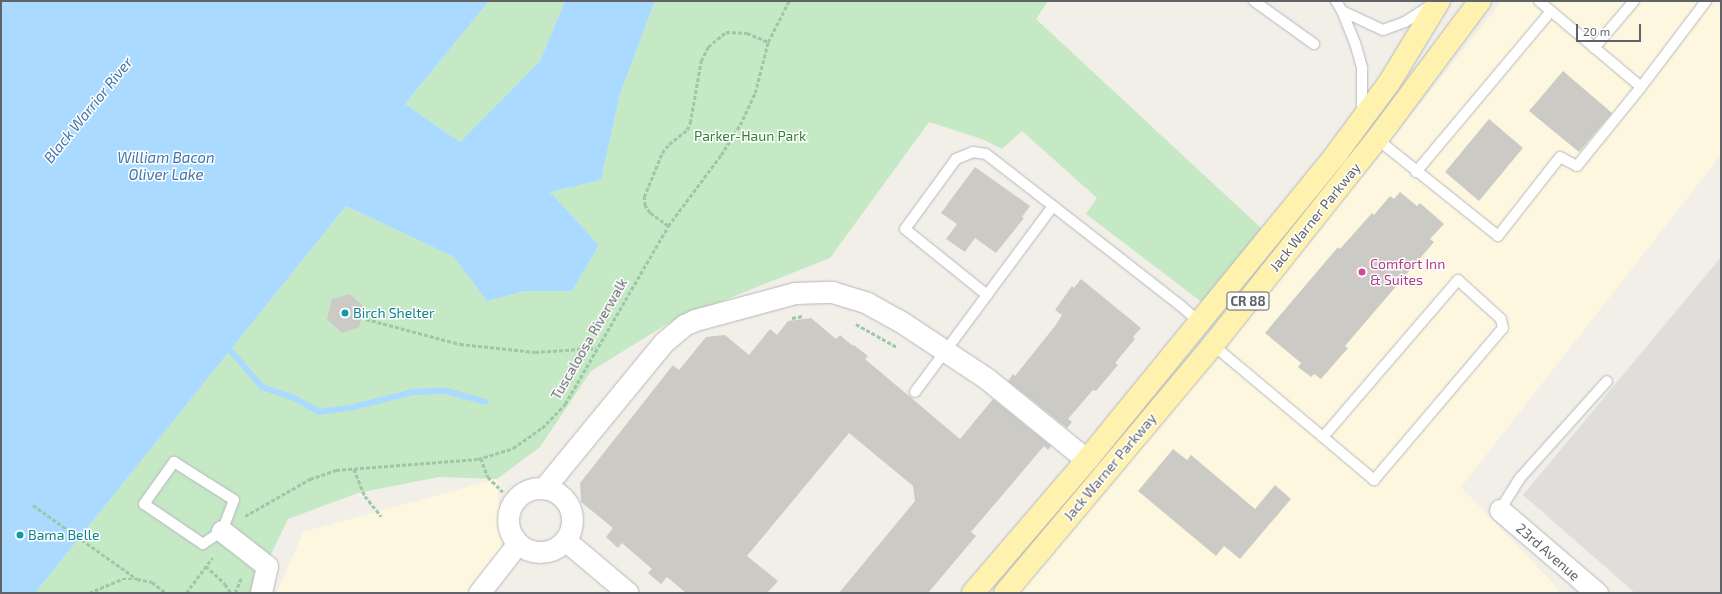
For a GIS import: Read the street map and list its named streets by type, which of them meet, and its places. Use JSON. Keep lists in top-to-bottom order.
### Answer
{
  "streets": {
    "main road": ["Jack Warner Parkway", "CR 88"],
    "street": ["23rd Avenue"],
    "path": ["Tuscaloosa Riverwalk"]
  },
  "water": ["Black Warrior River", "William Bacon Oliver Lake"],
  "parks": ["Parker-Haun Park"],
  "places": ["Comfort Inn & Suites", "Birch Shelter", "Bama Belle"],
  "scale_bar": "20 m"
}
